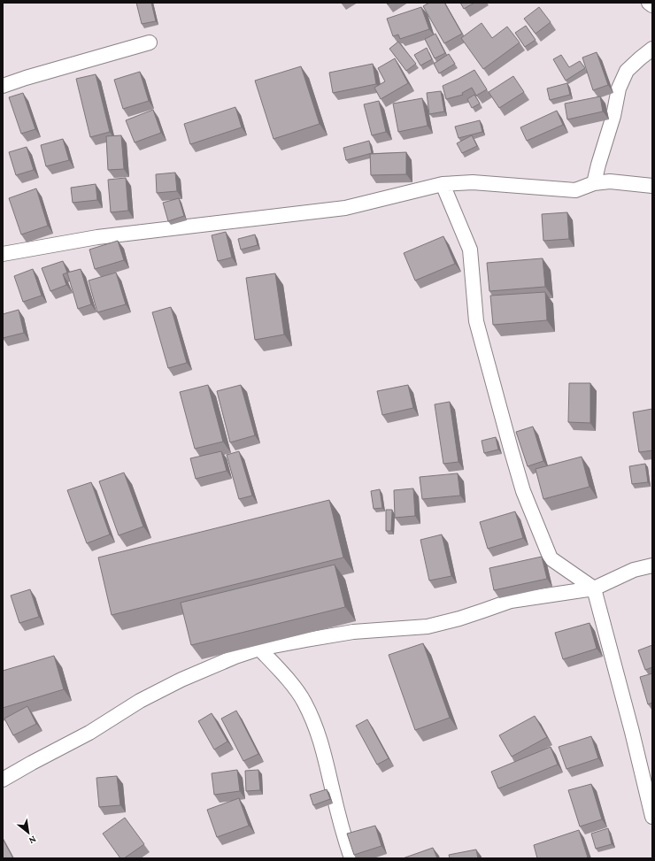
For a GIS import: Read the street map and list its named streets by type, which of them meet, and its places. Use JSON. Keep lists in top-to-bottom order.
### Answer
{
  "north": "bottom right"
}
